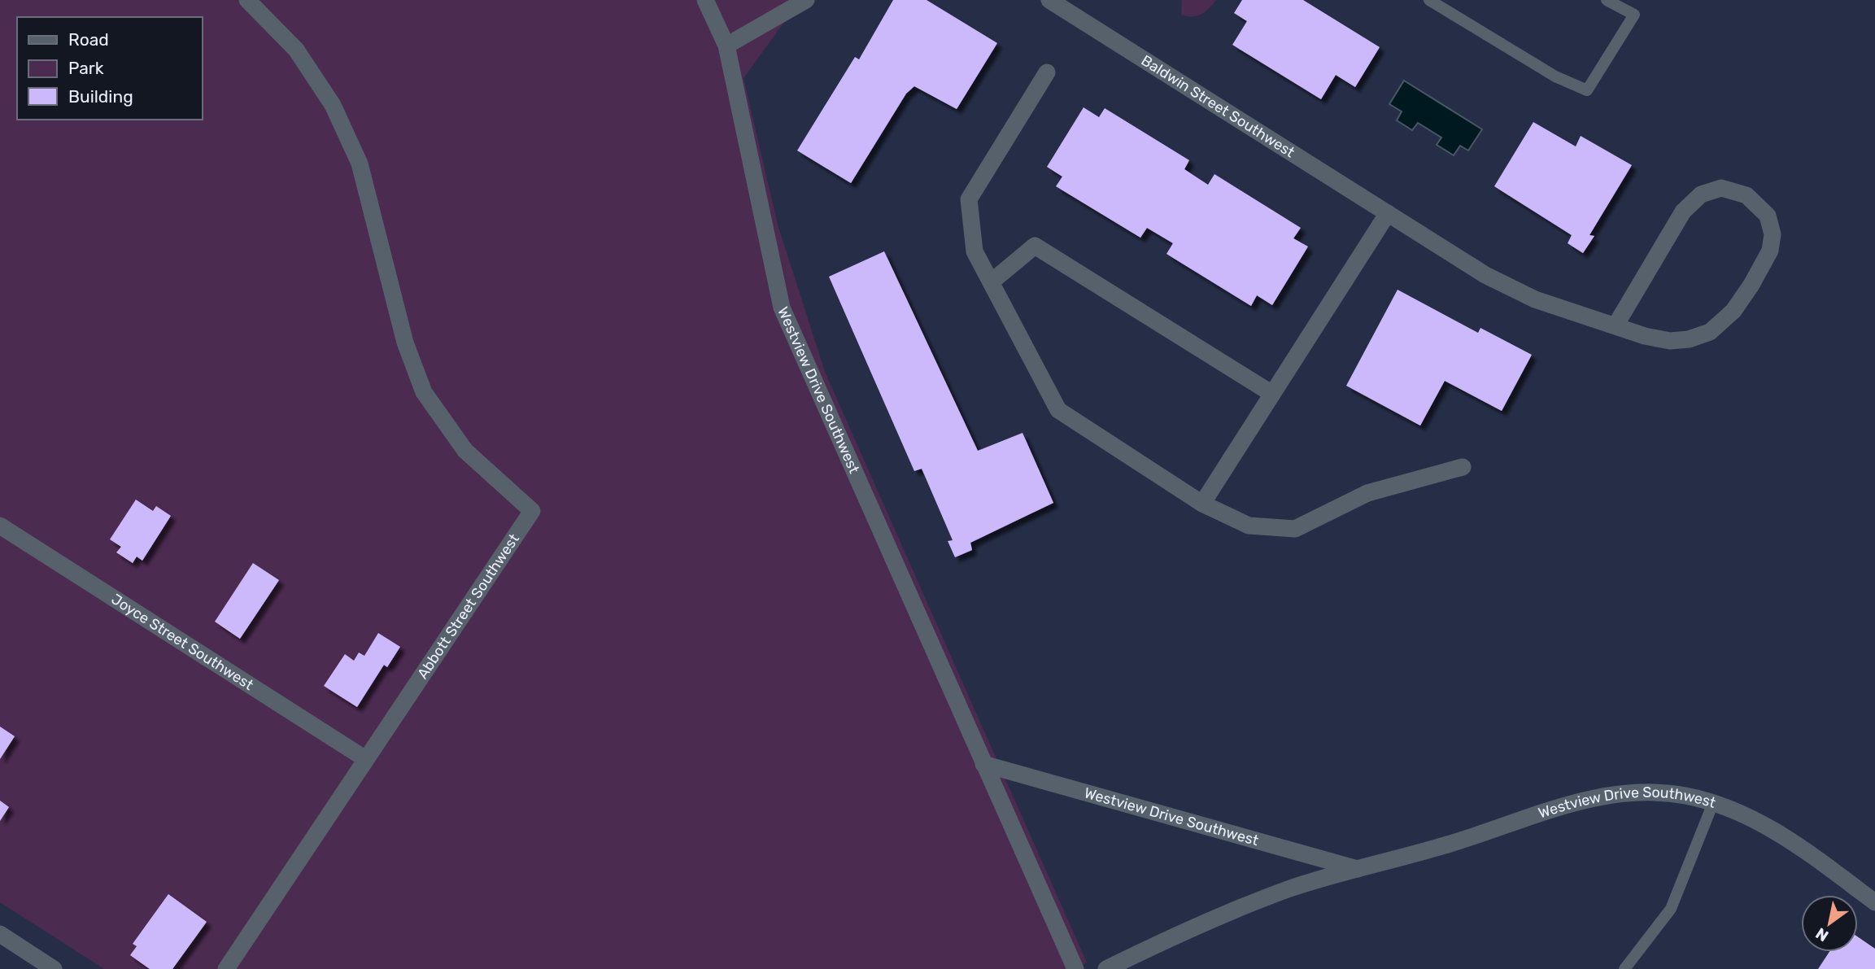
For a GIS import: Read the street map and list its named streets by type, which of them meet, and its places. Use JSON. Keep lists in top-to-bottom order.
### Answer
{
  "streets": {
    "street": [
      "Baldwin Street Southwest",
      "Westview Drive Southwest",
      "Abbott Street Southwest",
      "Joyce Street Southwest"
    ]
  },
  "crossings": [
    ["Abbott Street Southwest", "Joyce Street Southwest"]
  ],
  "legend": ["Road", "Park", "Building"],
  "north": "bottom left"
}
